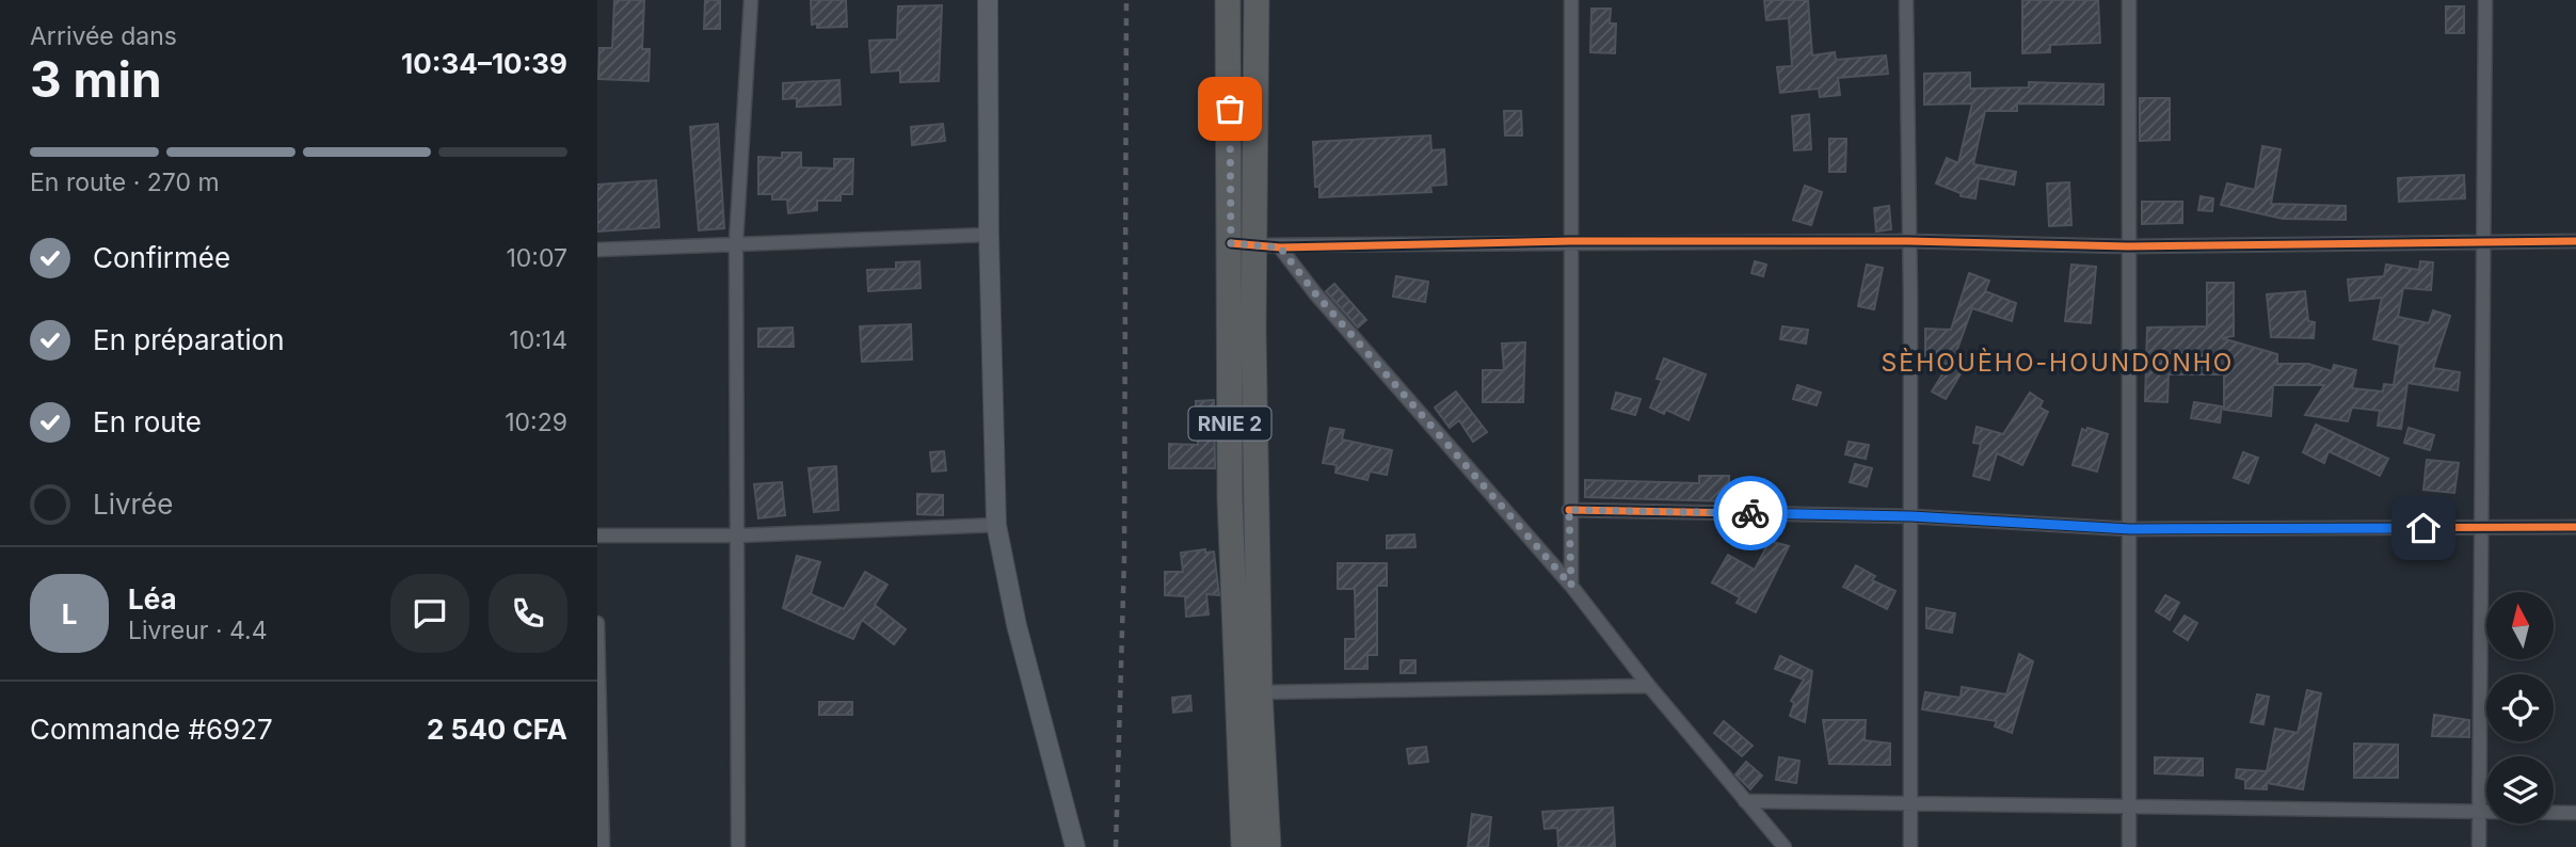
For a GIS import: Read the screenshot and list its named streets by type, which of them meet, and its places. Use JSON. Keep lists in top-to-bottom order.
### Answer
{
  "streets": {
    "highway": ["RNIE 2"]
  },
  "districts": ["SÈHOUÈHO-HOUNDONHO"],
  "north": "top",
  "page": {
    "heading": ["3 min", "Arrivée dans", "10:34–10:39"],
    "panel": [
      "Léa",
      "Livreur · 4.4",
      "Commande #6927",
      "2 540 CFA"
    ],
    "bar": "En route · 270 m",
    "list": [
      ["Confirmée", "10:07"],
      ["En préparation", "10:14"],
      ["En route", "10:29"],
      "Livrée"
    ],
    "round": "L"
  }
}
